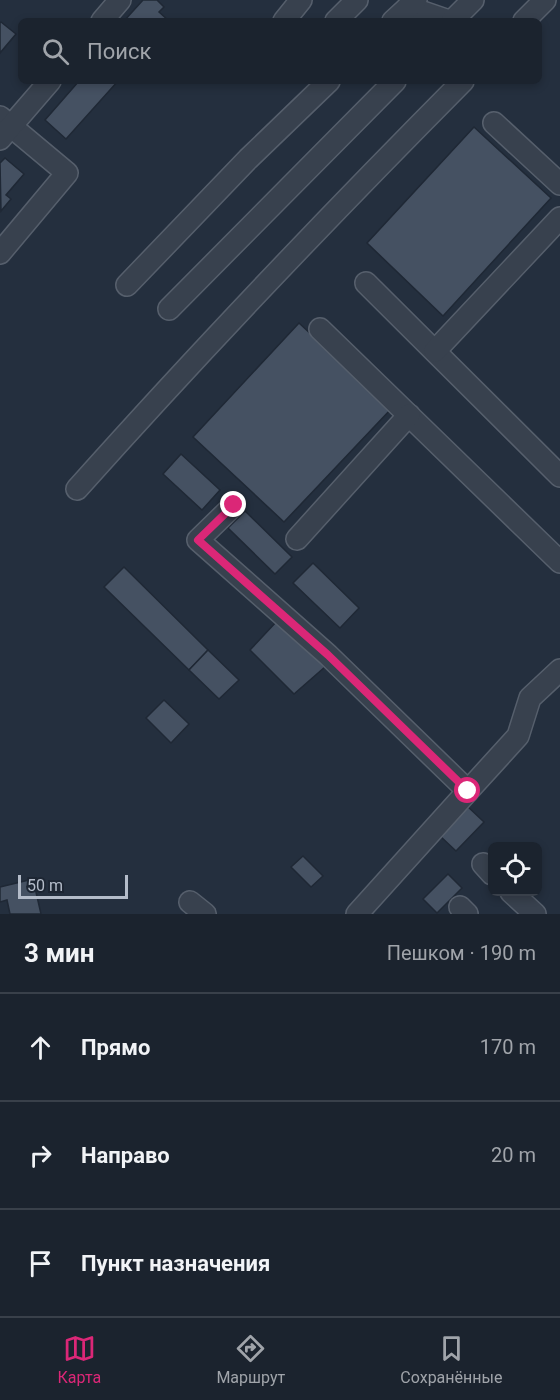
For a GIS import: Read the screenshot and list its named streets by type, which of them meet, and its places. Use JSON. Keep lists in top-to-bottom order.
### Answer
{
  "scale_bar": "50 m",
  "page": {
    "search": "Поиск",
    "scale": "50 m",
    "heading": ["3 мин", "Пешком · 190 m"],
    "list": [
      ["Прямо", "170 m"],
      ["Направо", "20 m"],
      "Пункт назначения"
    ],
    "nav": ["Карта", "Маршрут", "Сохранённые"]
  }
}
